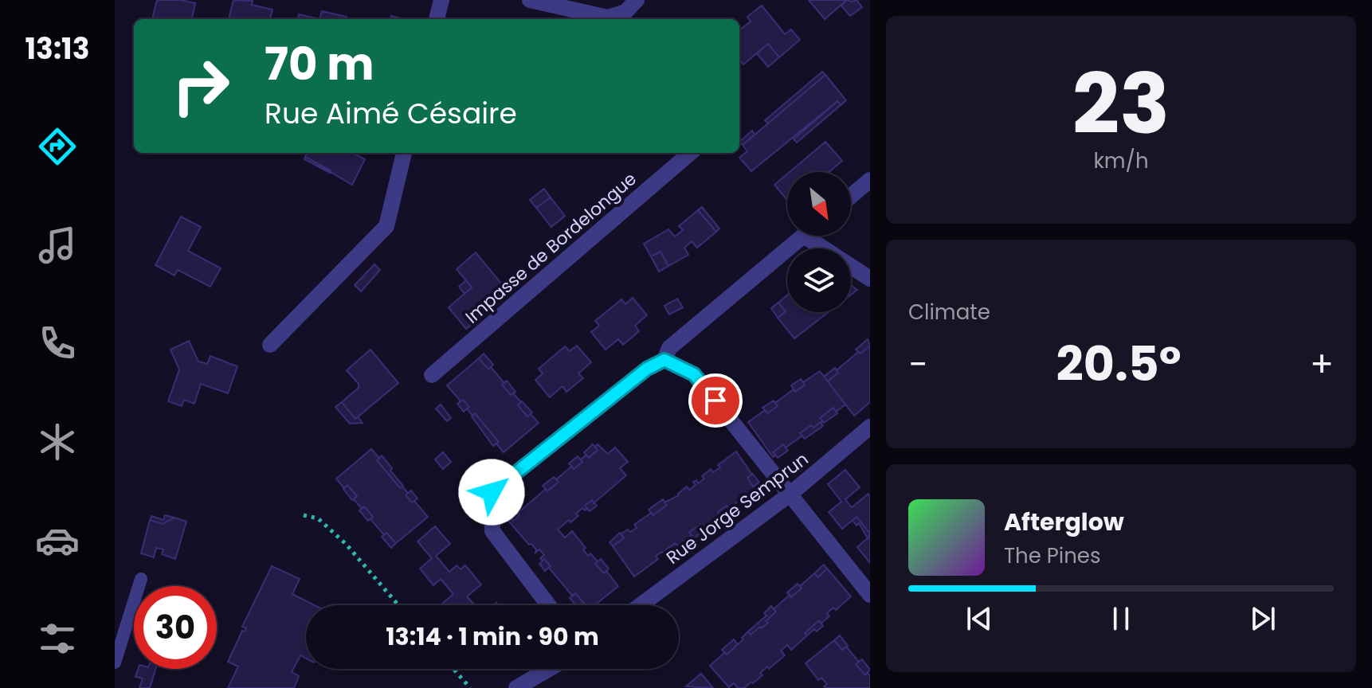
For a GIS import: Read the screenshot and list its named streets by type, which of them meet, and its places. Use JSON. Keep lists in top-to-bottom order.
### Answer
{
  "streets": {
    "street": ["Impasse de Bordelongue", "Rue Jorge Semprun"]
  },
  "north": "bottom right",
  "page": {
    "tabs": "13:13",
    "tile": [
      ["23", "km/h"],
      "Climate"
    ],
    "turn": ["70 m", "Rue Aimé Césaire"],
    "heat": ["−", "20.5°", "+"],
    "song": ["Afterglow", "The Pines"],
    "limit": "30",
    "trip": "13:14 · 1 min · 90 m"
  }
}
